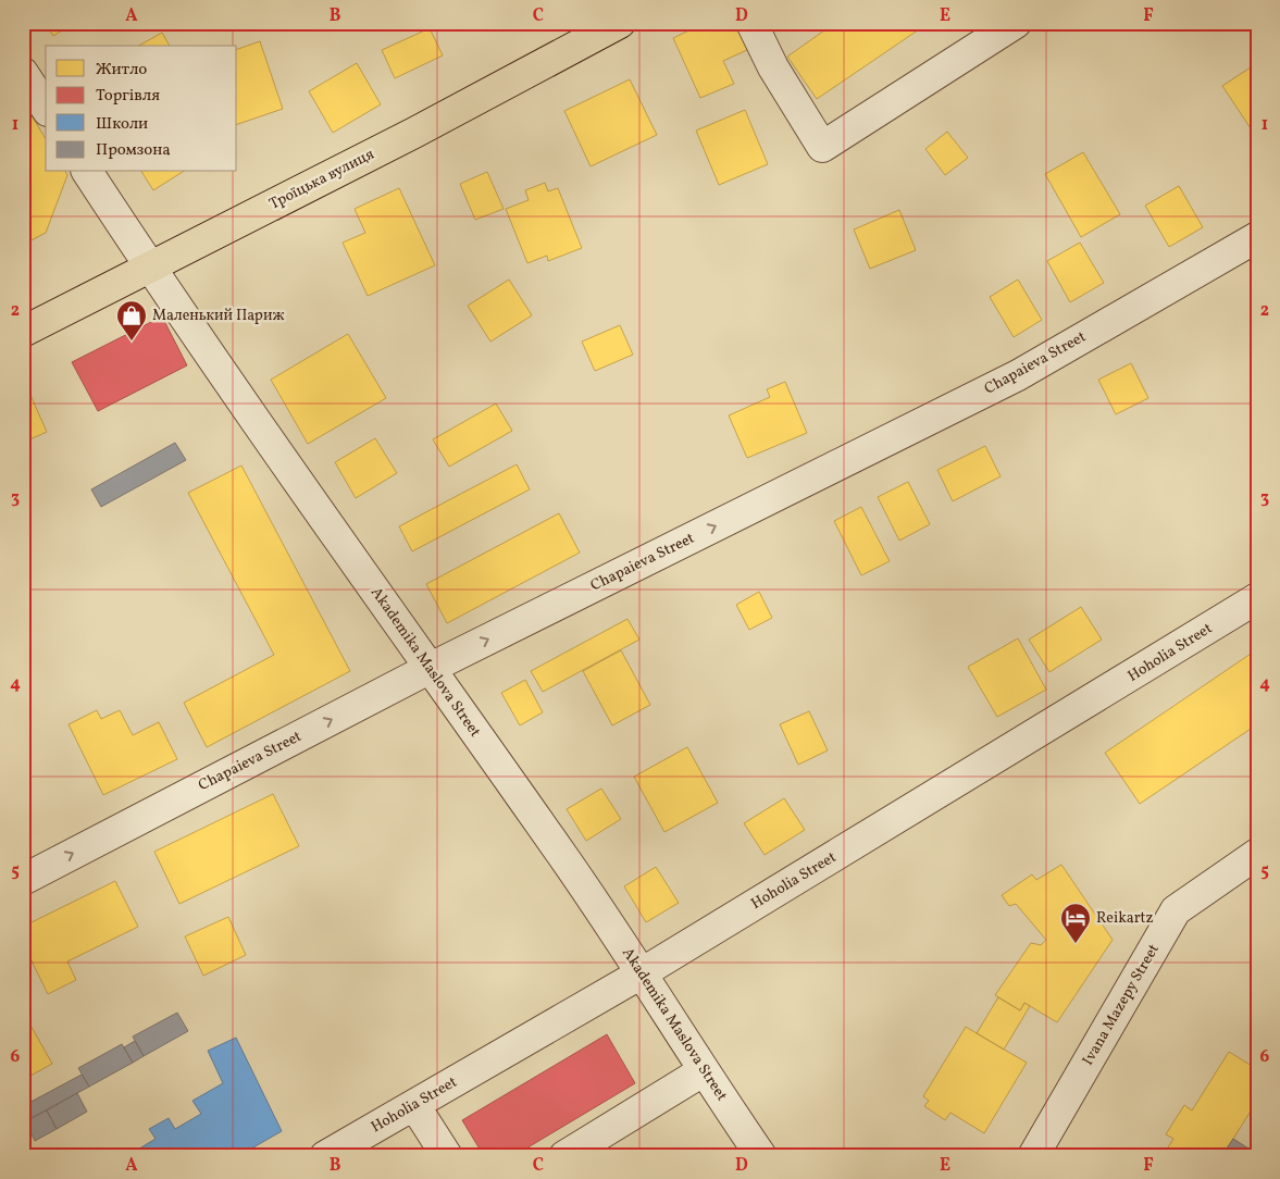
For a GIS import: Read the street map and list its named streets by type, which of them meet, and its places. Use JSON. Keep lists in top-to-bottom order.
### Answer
{
  "streets": {
    "main road": ["Троїцька вулиця"],
    "street": [
      "Chapaieva Street",
      "Hoholia Street",
      "Akademika Maslova Street",
      "Ivana Mazepy Street"
    ]
  },
  "crossings": [
    ["Троїцька вулиця", "Akademika Maslova Street"],
    ["Chapaieva Street", "Akademika Maslova Street"],
    ["Hoholia Street", "Akademika Maslova Street"]
  ],
  "one_way": ["Chapaieva Street"],
  "places": {
    "shop": ["Маленький Париж"],
    "hotel": ["Reikartz"]
  },
  "legend": [
    "Житло",
    "Торгівля",
    "Школи",
    "Промзона"
  ],
  "grid": {
    "columns": [
      "A",
      "B",
      "C",
      "D",
      "E",
      "F"
    ],
    "rows": [
      "1",
      "2",
      "3",
      "4",
      "5",
      "6"
    ]
  }
}
